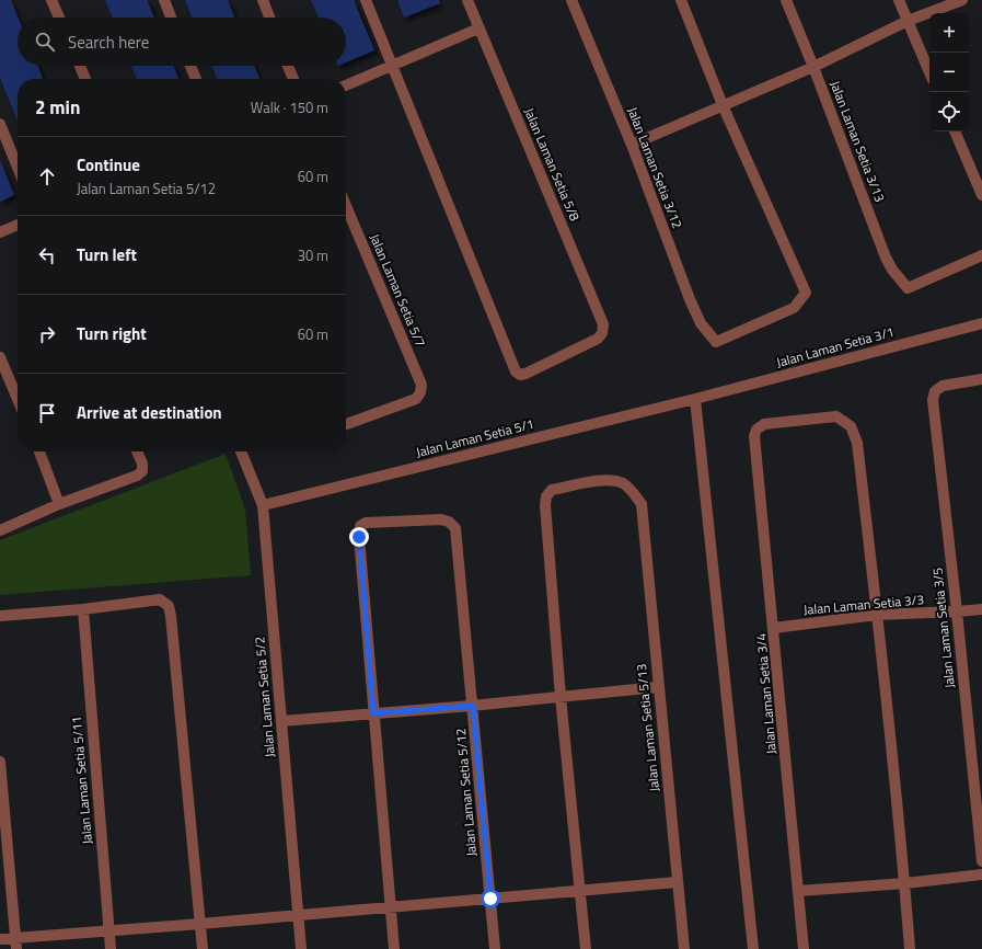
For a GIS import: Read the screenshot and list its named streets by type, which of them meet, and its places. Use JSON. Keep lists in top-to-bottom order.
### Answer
{
  "streets": {
    "street": [
      "Jalan Laman Setia 3/13",
      "Jalan Laman Setia 5/8",
      "Jalan Laman Setia 3/12",
      "Jalan Laman Setia 5/7",
      "Jalan Laman Setia 3/1",
      "Jalan Laman Setia 5/1",
      "Jalan Laman Setia 3/3",
      "Jalan Laman Setia 3/5",
      "Jalan Laman Setia 3/4",
      "Jalan Laman Setia 5/2",
      "Jalan Laman Setia 5/13",
      "Jalan Laman Setia 5/11",
      "Jalan Laman Setia 5/12"
    ]
  },
  "crossings": [
    ["Jalan Laman Setia 3/1", "Jalan Laman Setia 5/1"],
    ["Jalan Laman Setia 5/1", "Jalan Laman Setia 5/2"],
    ["Jalan Laman Setia 3/3", "Jalan Laman Setia 3/5"],
    ["Jalan Laman Setia 3/3", "Jalan Laman Setia 3/4"]
  ],
  "page": {
    "map_buttons": ["+", "−"],
    "search": "Search here",
    "heading": ["2 min", "Walk · 150 m"],
    "list": [
      ["Continue", "Jalan Laman Setia 5/12", "60 m"],
      ["Turn left", "30 m"],
      ["Turn right", "60 m"],
      "Arrive at destination"
    ]
  }
}
